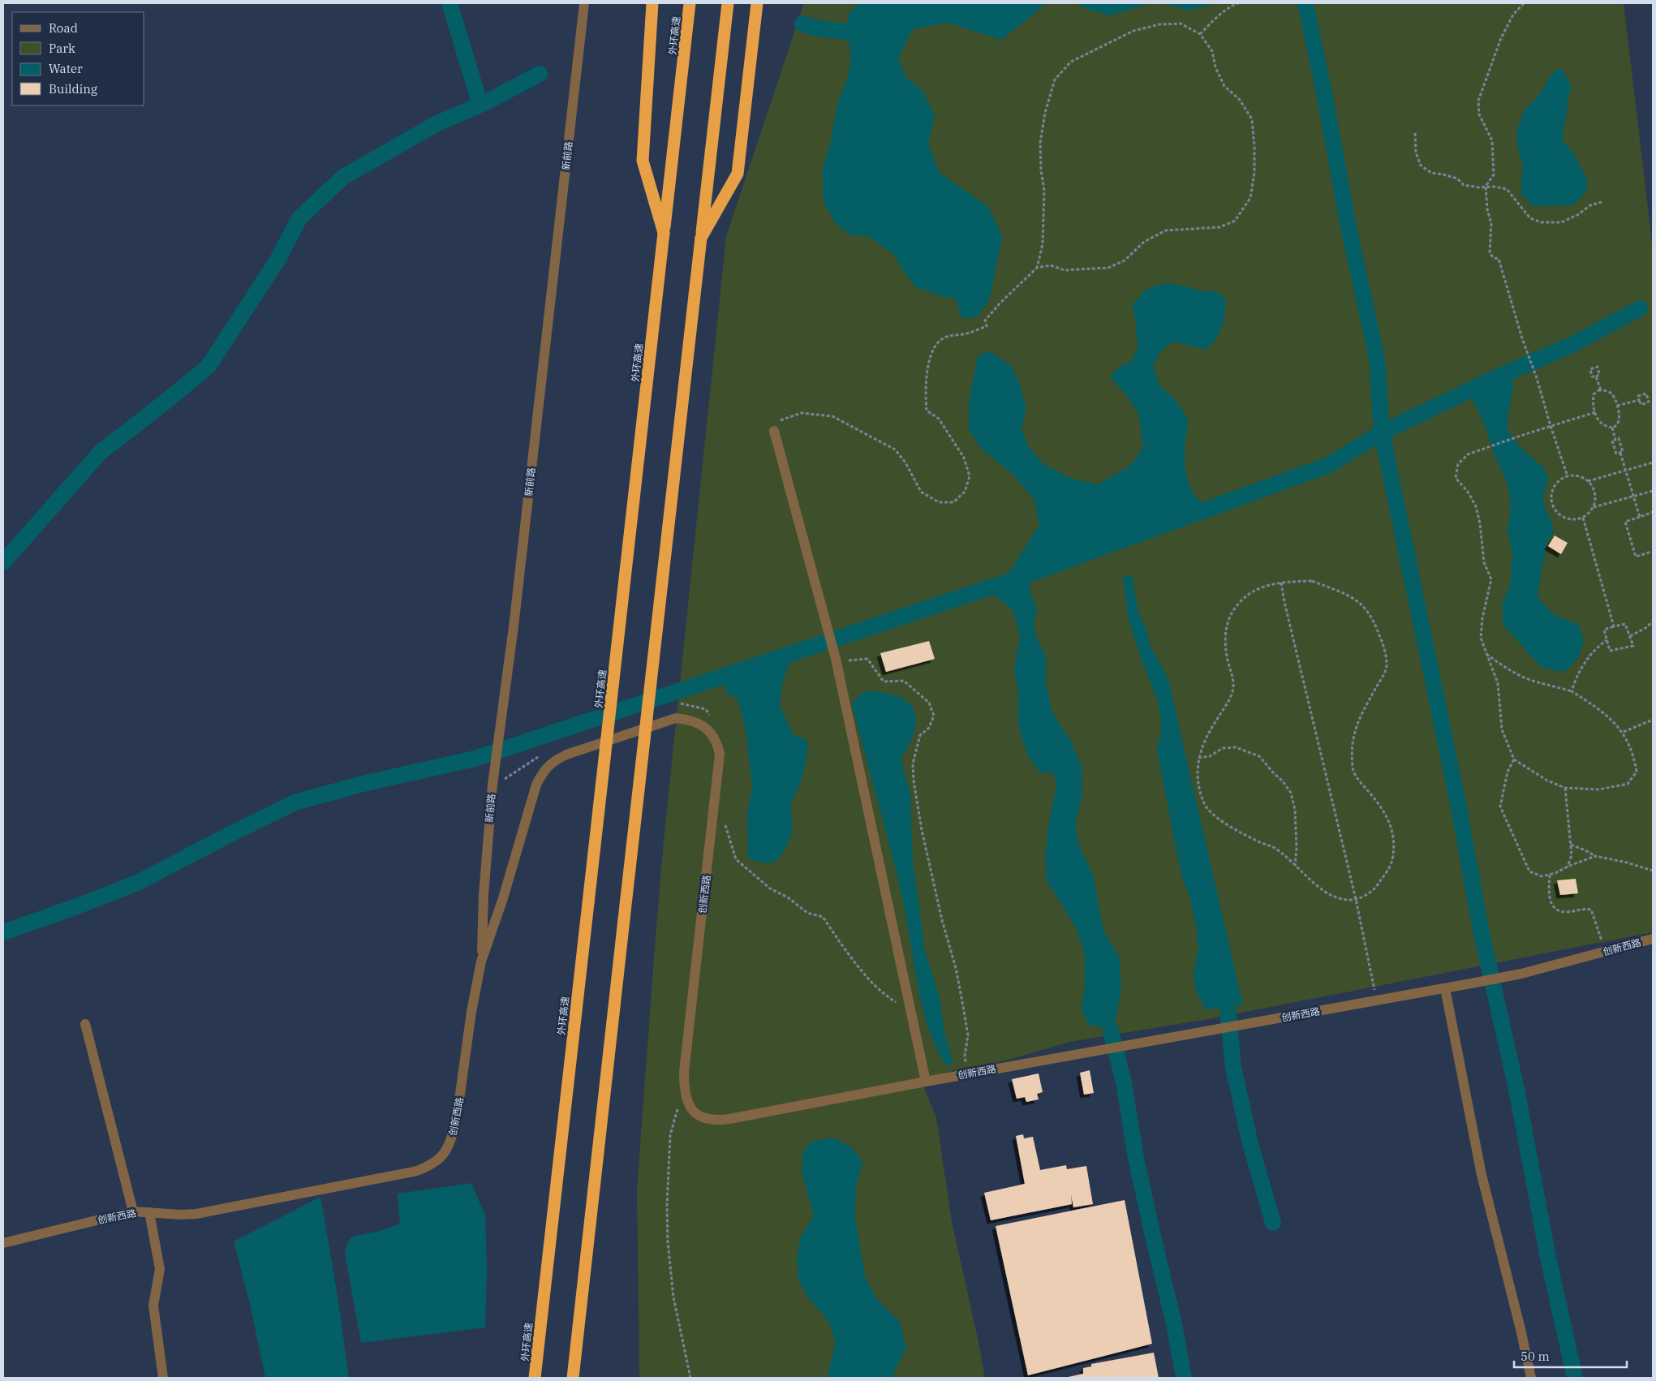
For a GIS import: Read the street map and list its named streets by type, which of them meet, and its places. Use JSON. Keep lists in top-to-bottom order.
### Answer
{
  "streets": {
    "highway": ["外环高速"],
    "street": ["新前路", "创新西路"]
  },
  "crossings": [
    ["新前路", "创新西路"]
  ],
  "legend": [
    "Road",
    "Park",
    "Water",
    "Building"
  ],
  "scale_bar": "50 m"
}
